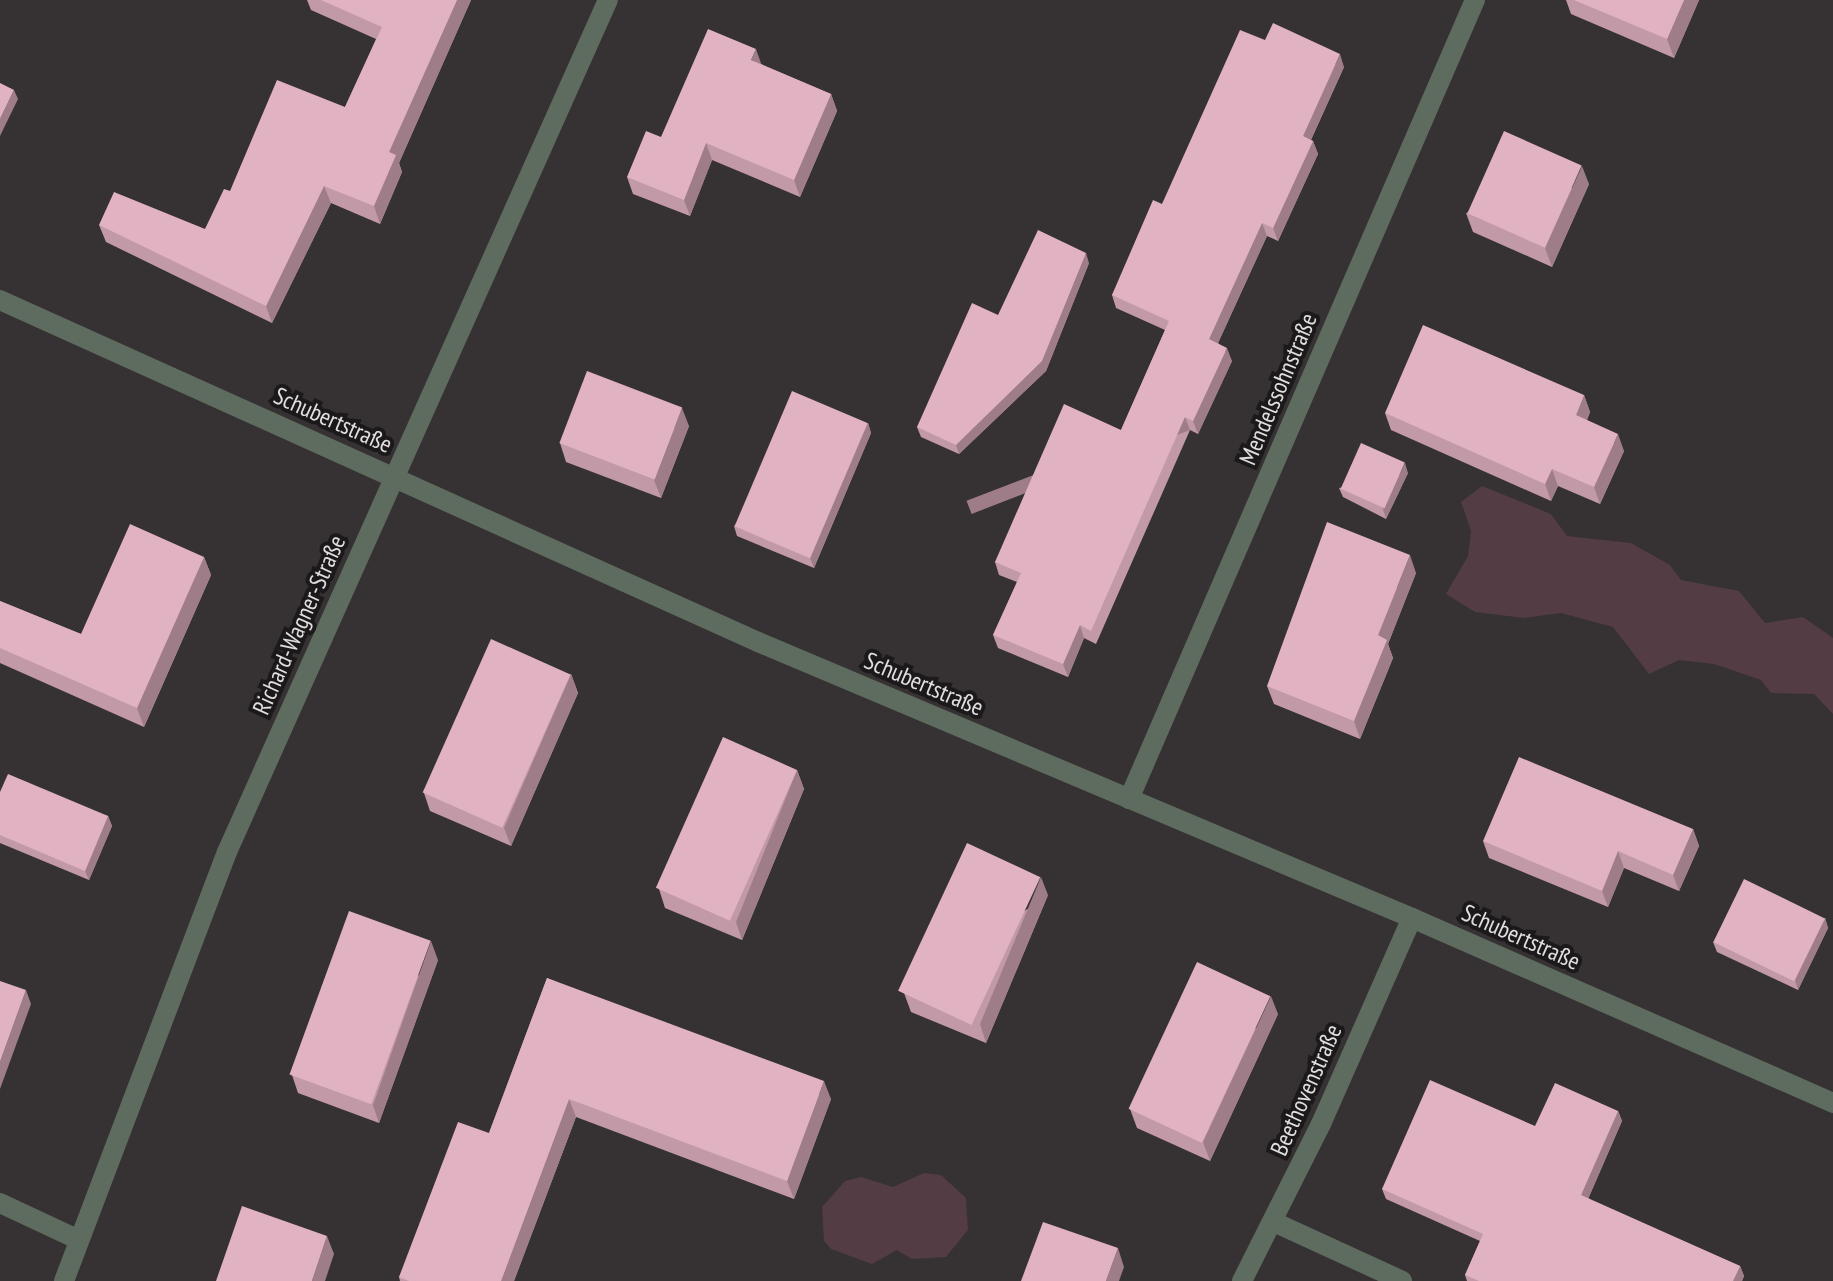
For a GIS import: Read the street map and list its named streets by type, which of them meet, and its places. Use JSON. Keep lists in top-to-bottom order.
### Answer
{
  "streets": {
    "street": [
      "Mendelssohnstraße",
      "Schubertstraße",
      "Richard-Wagner-Straße",
      "Beethovenstraße"
    ]
  },
  "crossings": [
    ["Mendelssohnstraße", "Schubertstraße"],
    ["Schubertstraße", "Richard-Wagner-Straße"],
    ["Schubertstraße", "Beethovenstraße"]
  ]
}
